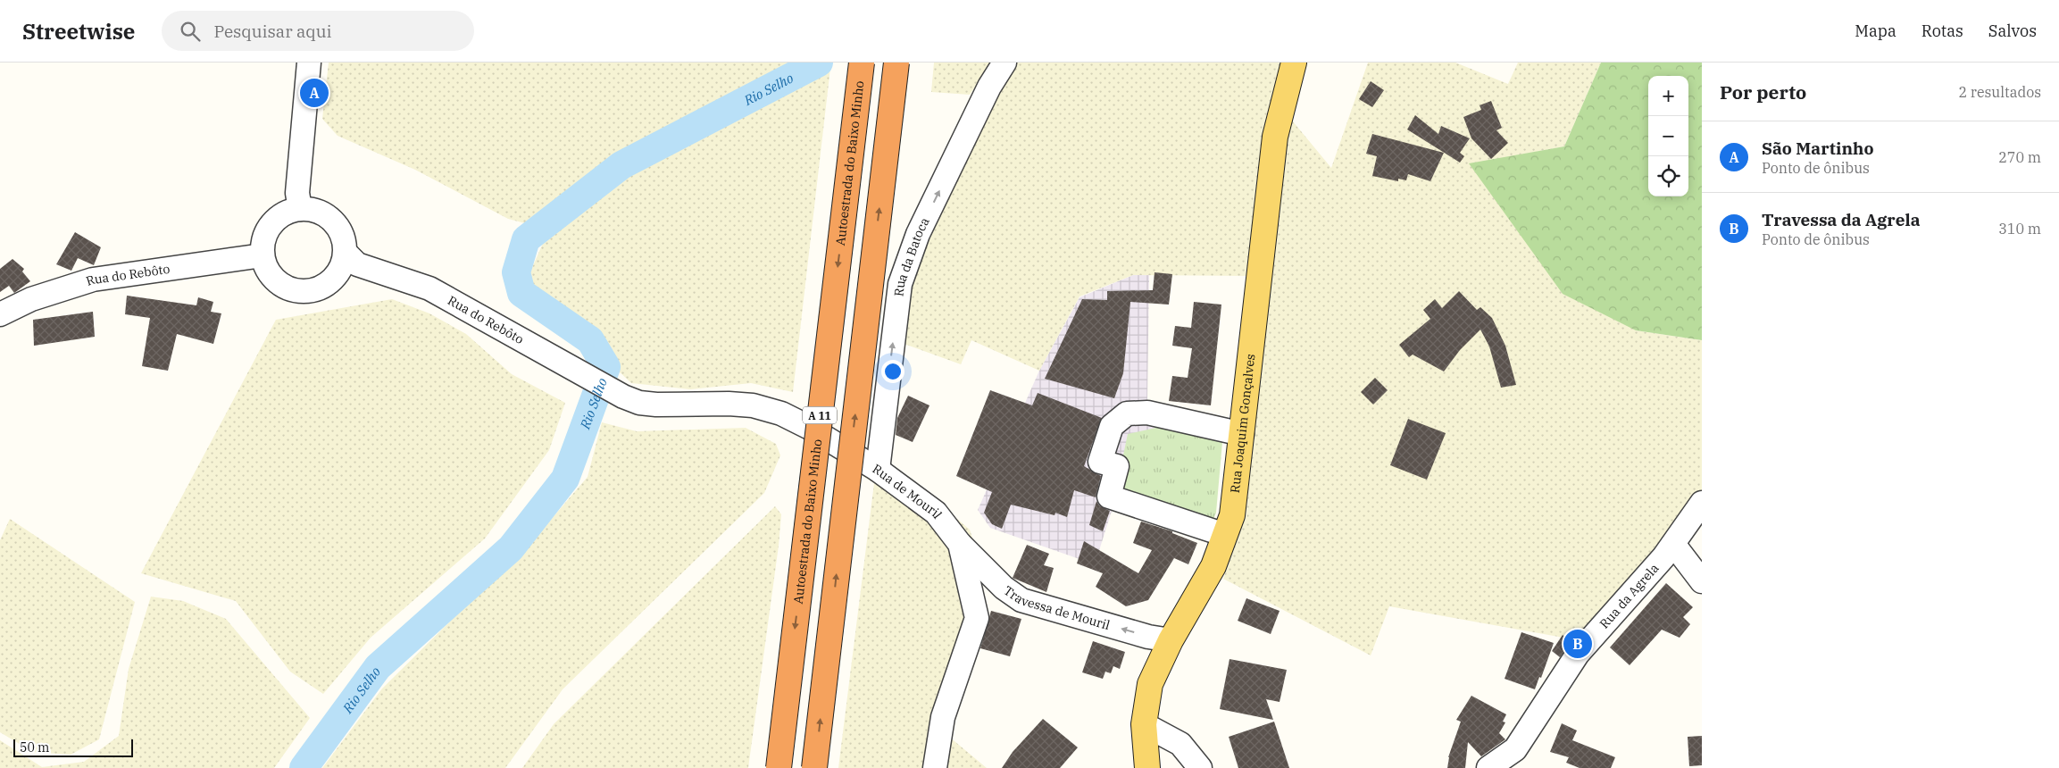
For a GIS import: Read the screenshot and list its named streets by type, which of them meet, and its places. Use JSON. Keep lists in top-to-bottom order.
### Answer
{
  "streets": {
    "highway": ["Autoestrada do Baixo Minho", "A 11"],
    "main road": ["Rua Joaquim Gonçalves"],
    "street": [
      "Rua da Batoca",
      "Rua do Rebôto",
      "Rua de Mouril",
      "Rua da Agrela",
      "Travessa de Mouril"
    ]
  },
  "crossings": [
    ["Rua da Batoca", "Rua de Mouril"],
    ["Rua do Rebôto", "Rua de Mouril"],
    ["Rua Joaquim Gonçalves", "Travessa de Mouril"],
    ["Rua de Mouril", "Travessa de Mouril"]
  ],
  "one_way": ["Rua da Batoca", "Travessa de Mouril"],
  "water": ["Rio Selho"],
  "scale_bar": "50 m",
  "page": {
    "header": "Streetwise",
    "search": "Pesquisar aqui",
    "nav": ["Mapa", "Rotas", "Salvos"],
    "heading": ["Por perto", "2 resultados"],
    "map_buttons": ["+", "−"],
    "pins": ["A", "B"],
    "list": [
      {
        "mark": "A",
        "name": "São Martinho",
        "note": "Ponto de ônibus",
        "value": "270 m"
      },
      {
        "mark": "B",
        "name": "Travessa da Agrela",
        "note": "Ponto de ônibus",
        "value": "310 m"
      }
    ],
    "scale": "50 m"
  }
}
